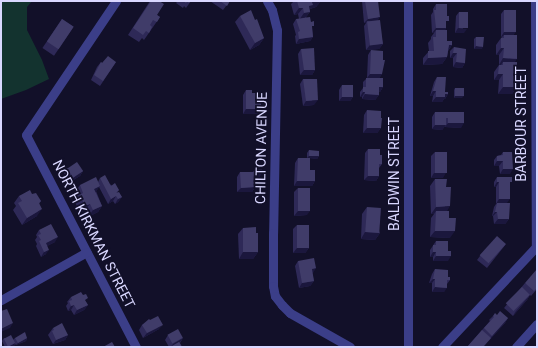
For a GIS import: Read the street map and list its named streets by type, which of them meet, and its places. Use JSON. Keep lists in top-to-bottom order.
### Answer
{
  "streets": {
    "street": [
      "BARBOUR STREET",
      "CHILTON AVENUE",
      "BALDWIN STREET",
      "NORTH KIRKMAN STREET"
    ]
  }
}
